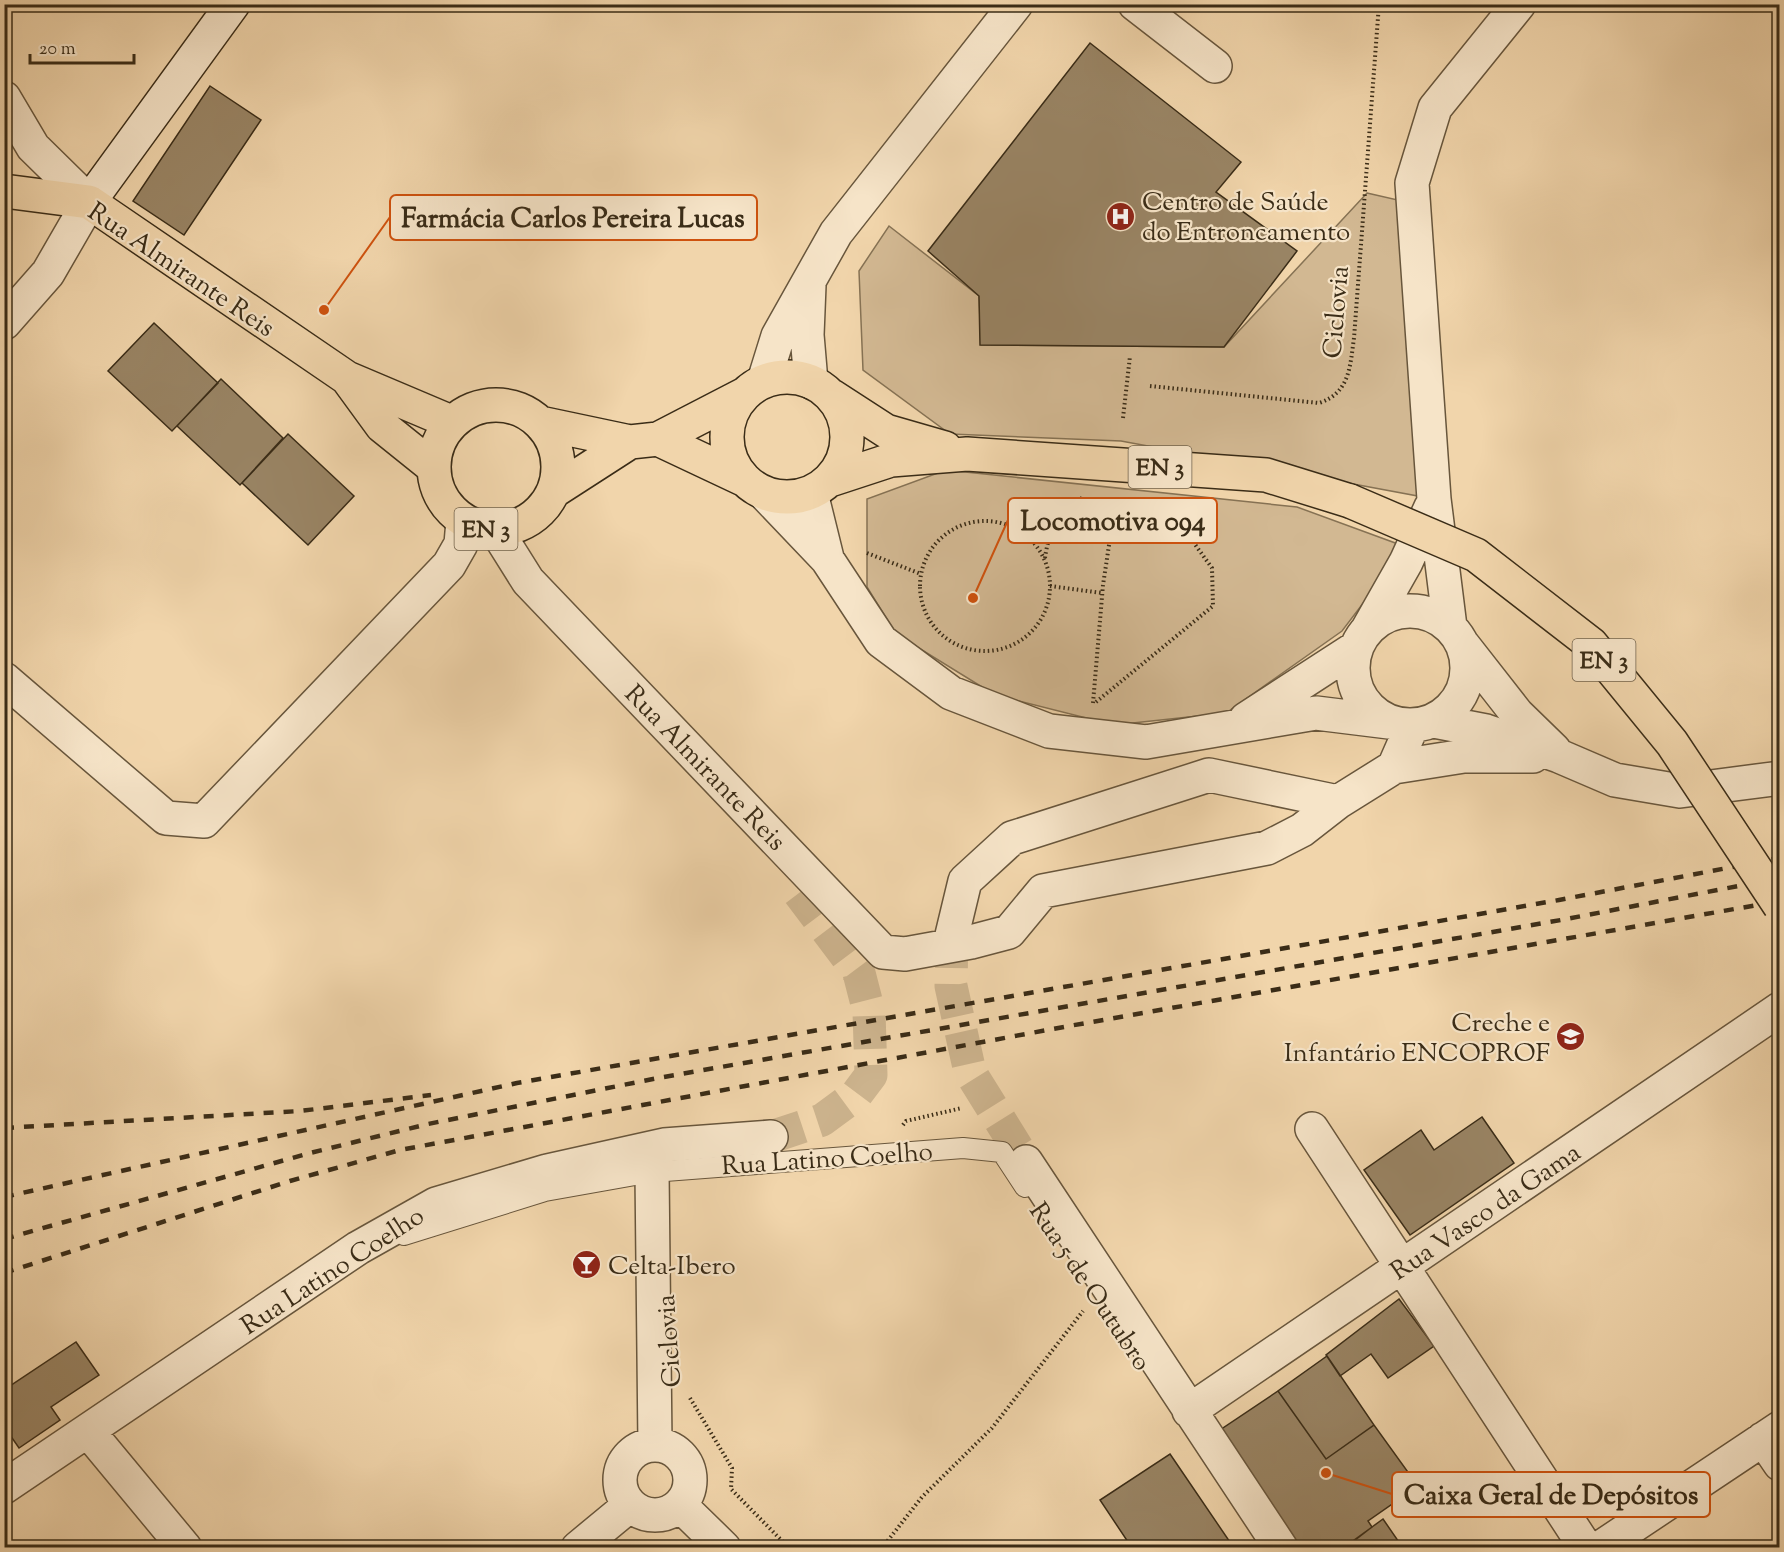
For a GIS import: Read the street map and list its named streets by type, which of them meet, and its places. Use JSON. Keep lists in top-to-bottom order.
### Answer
{
  "streets": {
    "main road": ["Rua Almirante Reis", "EN 3"],
    "street": ["Rua Latino Coelho", "Rua Vasco da Gama", "Rua 5 de Outubro"],
    "path": ["Ciclovia"]
  },
  "crossings": [
    ["Rua Almirante Reis", "EN 3"],
    ["Rua Latino Coelho", "Rua 5 de Outubro"],
    ["Rua Vasco da Gama", "Rua 5 de Outubro"]
  ],
  "places": {
    "hospital": ["Centro de Saúde do Entroncamento"],
    "other": ["Farmácia Carlos Pereira Lucas", "Locomotiva 094", "Caixa Geral de Depósitos"],
    "school or university": ["Creche e Infantário ENCOPROF"],
    "bar": ["Celta-Ibero"]
  },
  "scale_bar": "20 m"
}
